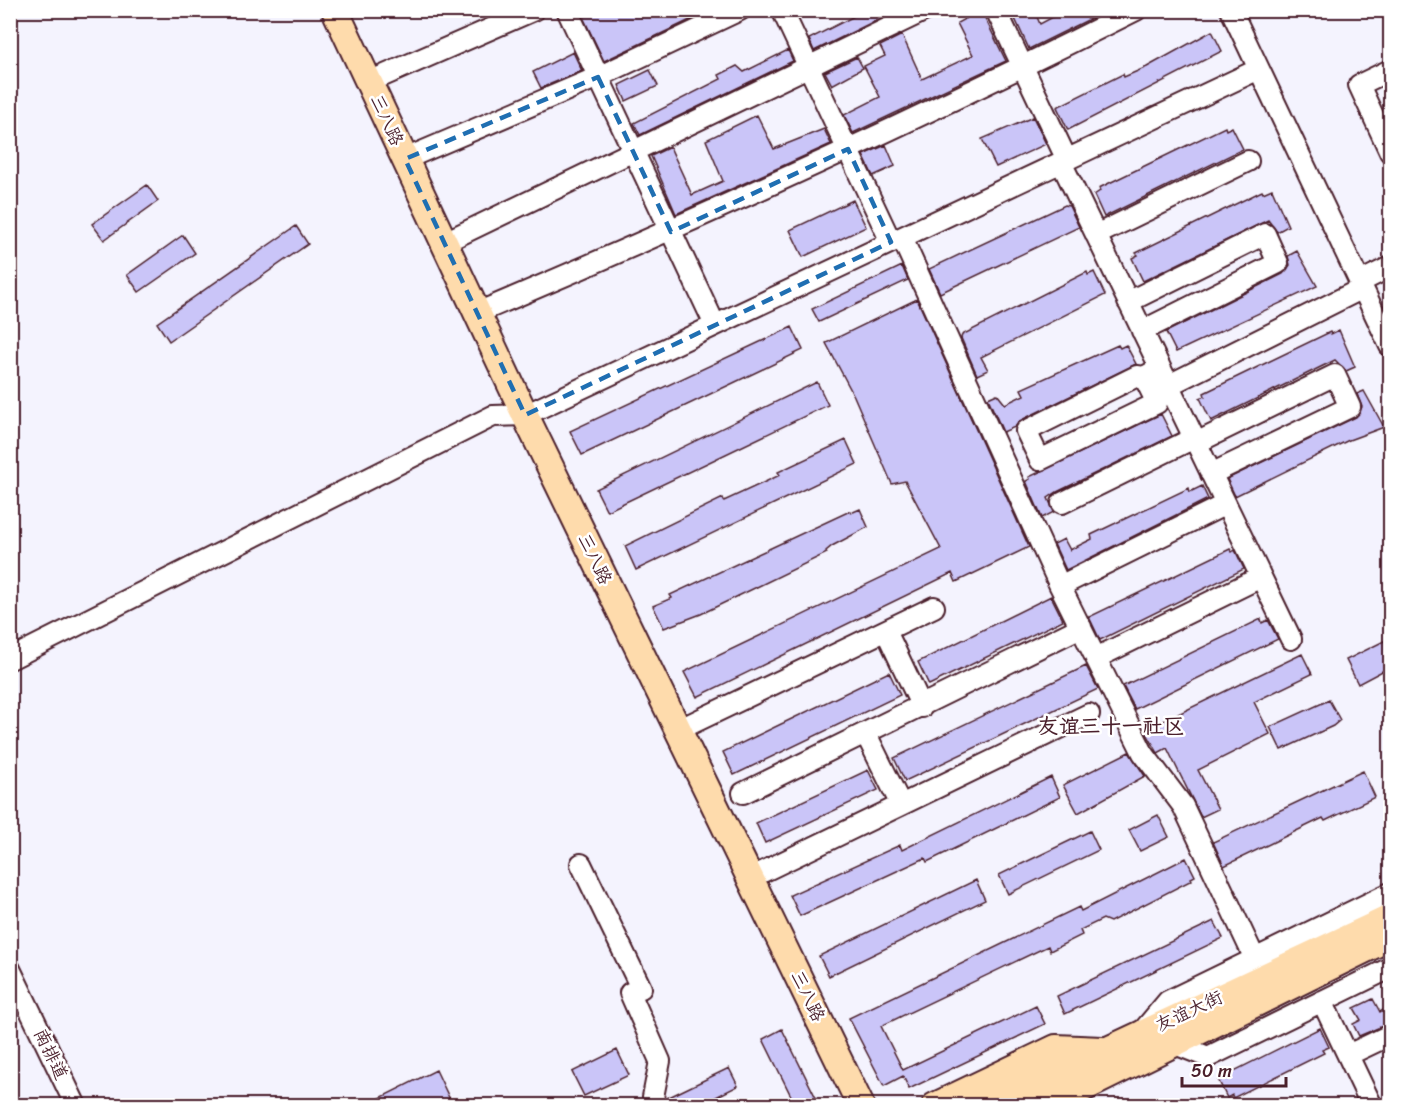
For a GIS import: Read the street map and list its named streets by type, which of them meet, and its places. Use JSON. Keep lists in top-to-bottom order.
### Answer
{
  "streets": {
    "main road": ["三八路", "友谊大街"],
    "street": ["南排道"]
  },
  "districts": ["友谊三十一社区"],
  "scale_bar": "50 m"
}
